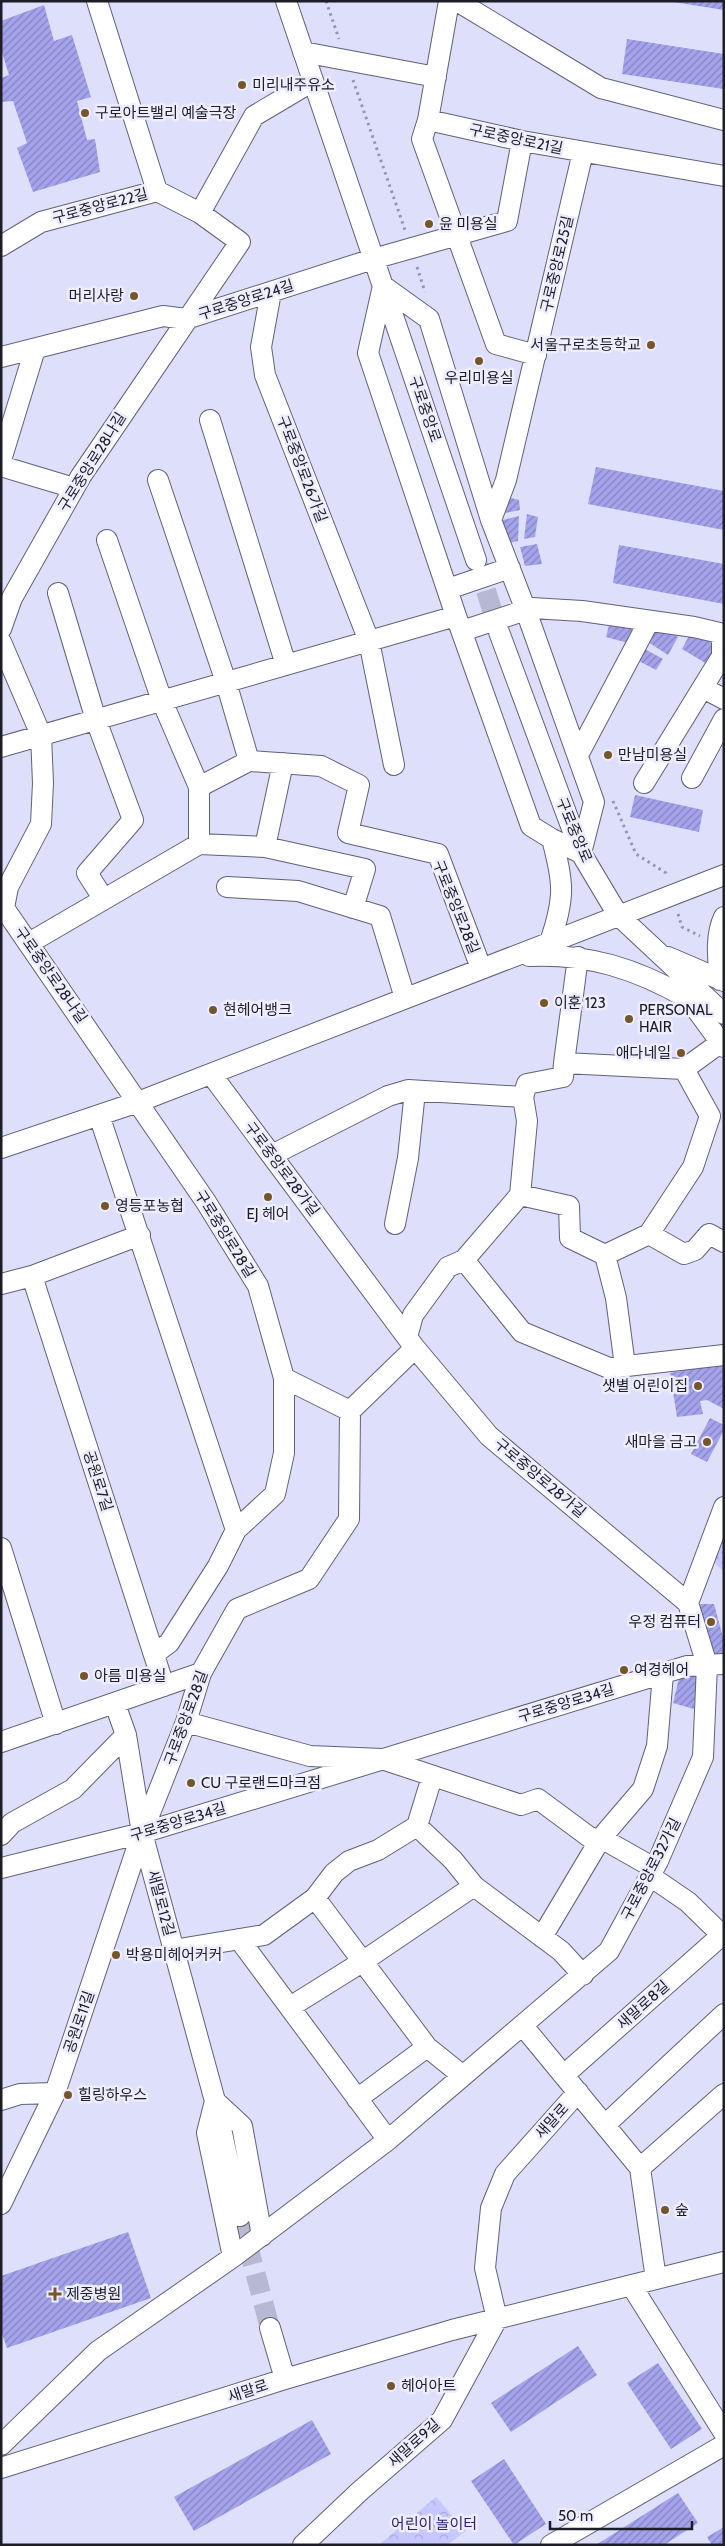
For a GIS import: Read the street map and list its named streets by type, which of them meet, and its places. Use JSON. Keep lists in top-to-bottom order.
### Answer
{
  "streets": {
    "street": [
      "구로중앙로21길",
      "구로중앙로22길",
      "구로중앙로25길",
      "구로중앙로24길",
      "구로중앙로",
      "구로중앙로28나길",
      "구로중앙로26가길",
      "구로중앙로28길",
      "구로중앙로28가길",
      "공원로7길",
      "구로중앙로34길",
      "구로중앙로32가길",
      "새말로12길",
      "새말로8길",
      "공원로11길",
      "새말로",
      "새말로9길"
    ]
  },
  "crossings": [
    ["구로중앙로21길", "구로중앙로25길"],
    ["구로중앙로22길", "구로중앙로24길"],
    ["구로중앙로22길", "구로중앙로28나길"],
    ["구로중앙로24길", "구로중앙로"],
    ["구로중앙로24길", "구로중앙로28나길"],
    ["구로중앙로24길", "구로중앙로26가길"],
    ["구로중앙로", "구로중앙로28길"],
    ["구로중앙로28나길", "구로중앙로28길"],
    ["구로중앙로28길", "구로중앙로28가길"],
    ["구로중앙로28길", "공원로7길"],
    ["구로중앙로28길", "구로중앙로34길"],
    ["구로중앙로28길", "새말로12길"],
    ["구로중앙로28길", "공원로11길"],
    ["구로중앙로28가길", "구로중앙로32가길"],
    ["구로중앙로34길", "구로중앙로32가길"],
    ["구로중앙로34길", "새말로12길"],
    ["구로중앙로34길", "새말로8길"],
    ["구로중앙로34길", "공원로11길"],
    ["구로중앙로32가길", "새말로12길"],
    ["새말로12길", "공원로11길"],
    ["새말로", "새말로9길"]
  ],
  "parks": ["어린이 놀이터"],
  "places": {
    "other": [
      "미리내주유소",
      "구로아트밸리 예술극장",
      "윤 미용실",
      "머리사랑",
      "서울구로초등학교",
      "우리미용실",
      "만남미용실",
      "이훈 123",
      "현헤어뱅크",
      "PERSONAL HAIR",
      "애다네일",
      "EJ 헤어",
      "영등포농협",
      "샛별 어린이집",
      "새마을 금고",
      "우정 컴퓨터",
      "여경헤어",
      "아름 미용실",
      "CU 구로랜드마크점",
      "박용미헤어커커",
      "힐링하우스",
      "숲",
      "헤어아트"
    ],
    "health": ["제중병원"]
  },
  "scale_bar": "50 m"
}
